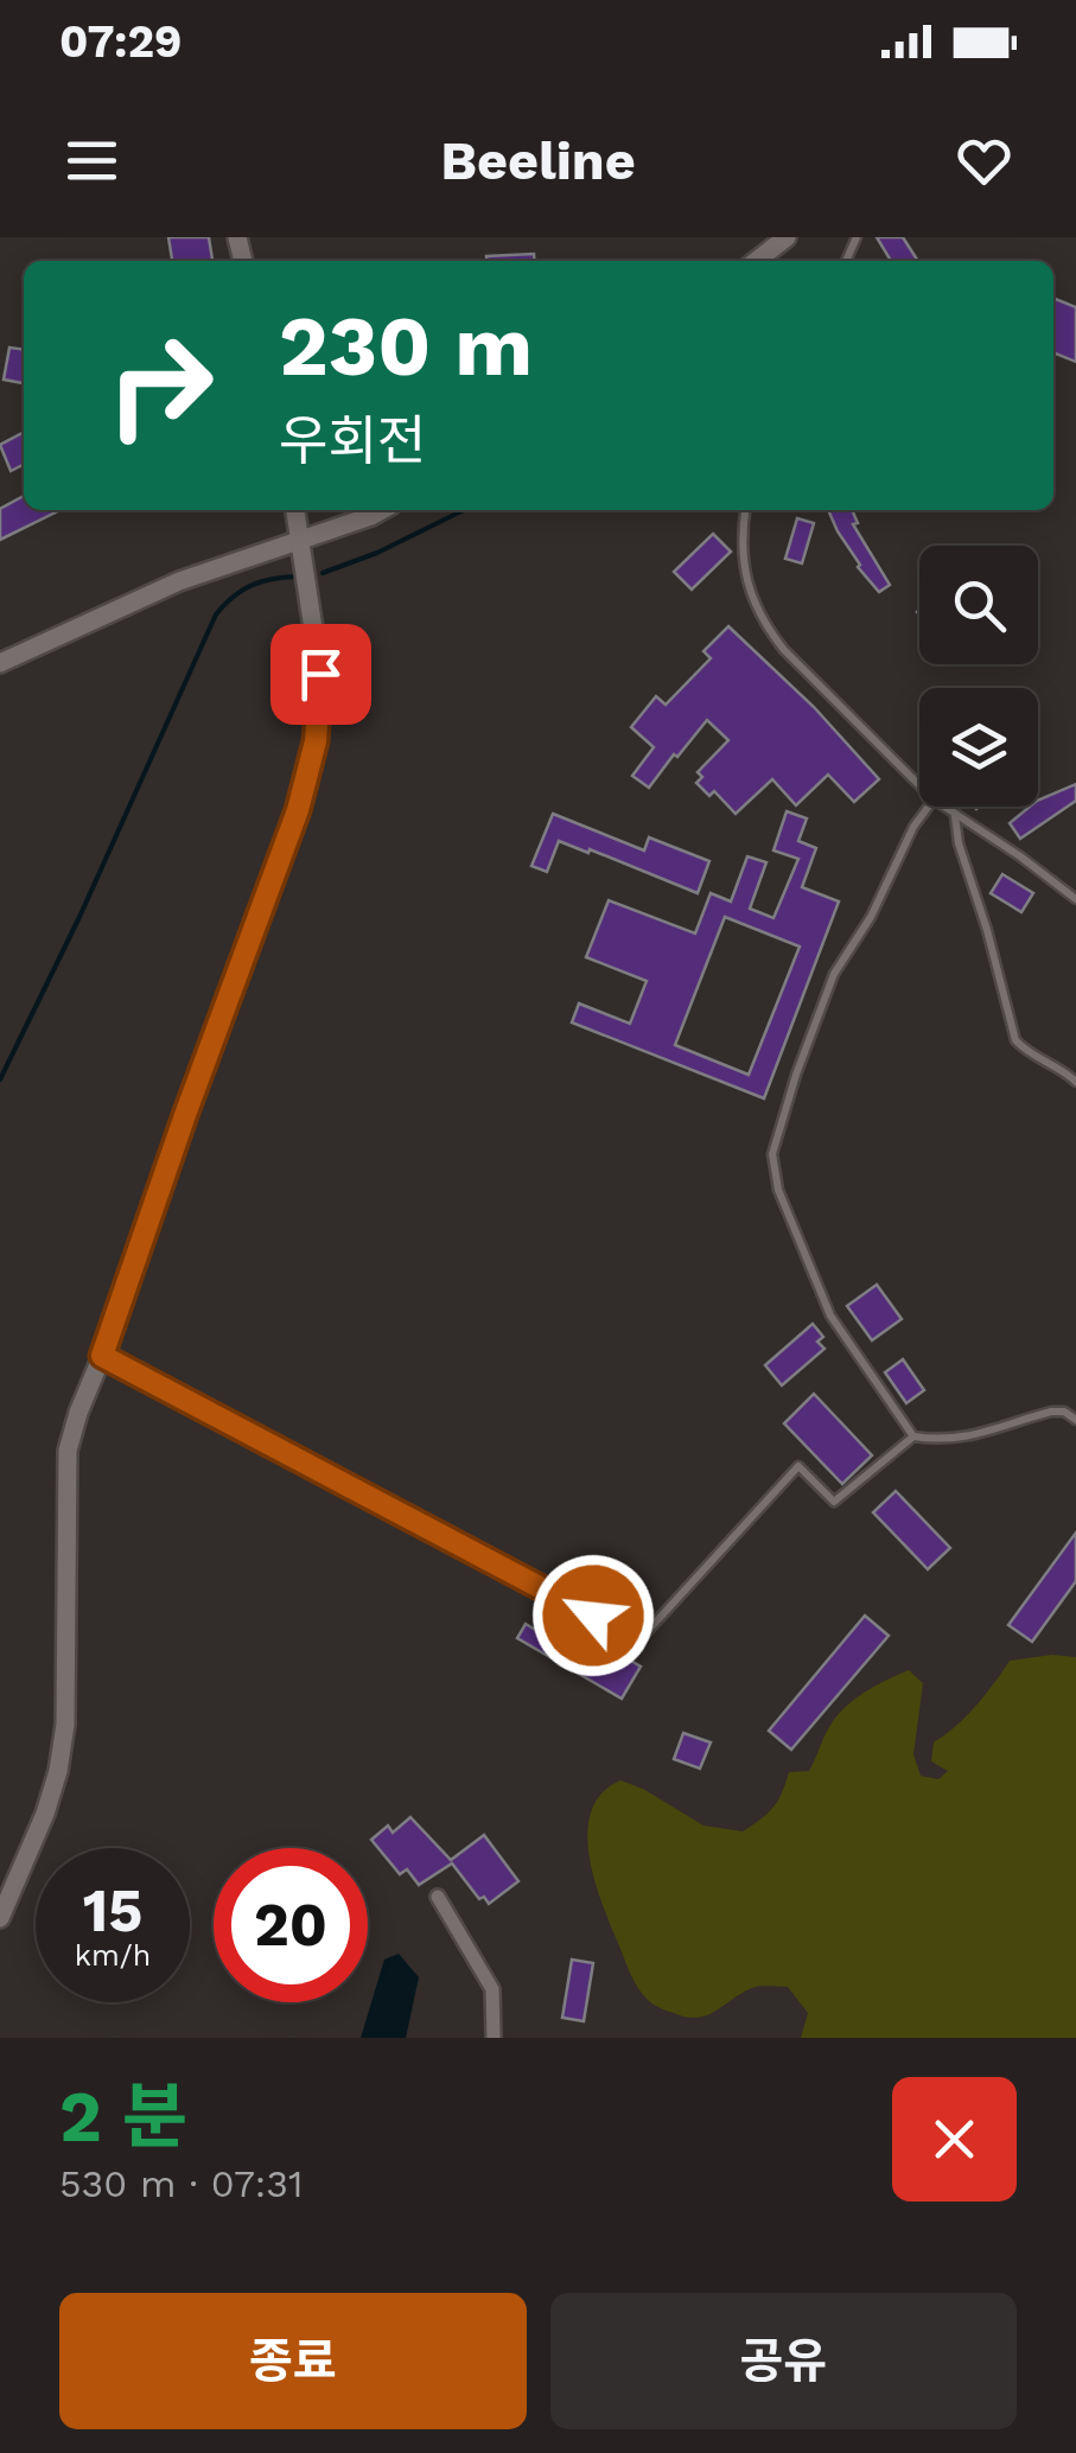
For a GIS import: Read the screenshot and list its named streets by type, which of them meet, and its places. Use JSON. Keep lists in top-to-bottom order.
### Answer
{
  "page": {
    "status": "07:29",
    "header": "Beeline",
    "turn": ["230 m", "우회전"],
    "speed": "15 km/h",
    "limit": "20",
    "heading": ["2 분", "530 m · 07:31"],
    "buttons": ["종료", "공유"]
  }
}
